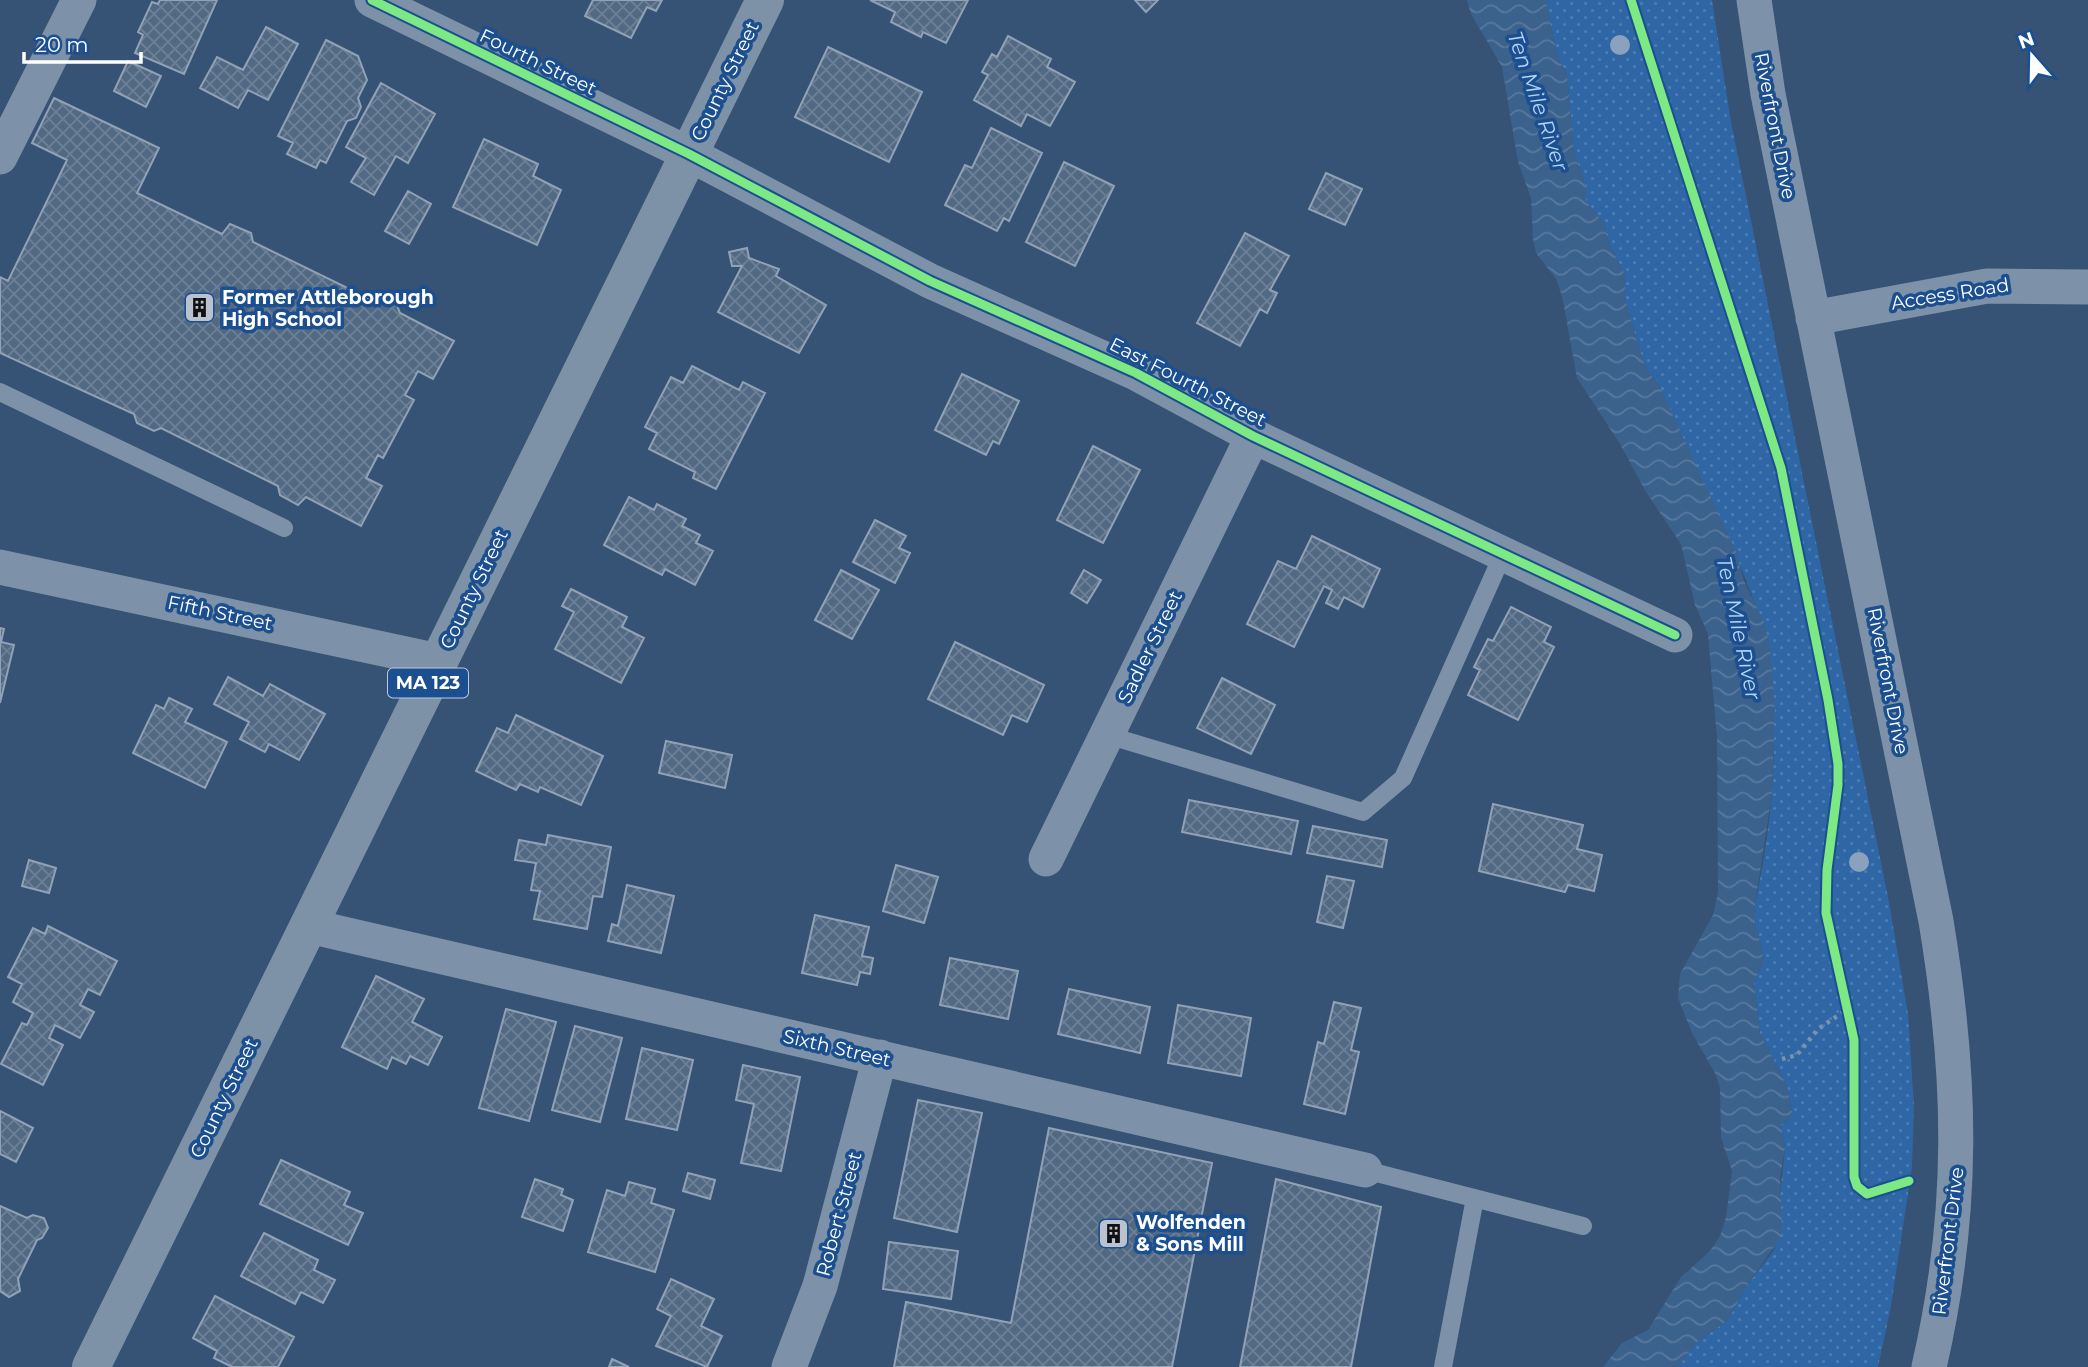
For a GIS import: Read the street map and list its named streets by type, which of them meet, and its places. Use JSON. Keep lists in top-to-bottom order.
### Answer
{
  "streets": {
    "highway": ["County Street", "MA 123"],
    "street": [
      "Fourth Street",
      "Riverfront Drive",
      "Access Road",
      "East Fourth Street",
      "Fifth Street",
      "Sadler Street",
      "Sixth Street",
      "Robert Street"
    ]
  },
  "crossings": [
    ["Fourth Street", "County Street"],
    ["Fourth Street", "East Fourth Street"],
    ["County Street", "East Fourth Street"],
    ["County Street", "Fifth Street"],
    ["County Street", "Sixth Street"],
    ["Riverfront Drive", "Access Road"],
    ["East Fourth Street", "Sadler Street"],
    ["Sixth Street", "Robert Street"]
  ],
  "water": ["Ten Mile River"],
  "places": {
    "building": ["Former Attleborough High School", "Wolfenden & Sons Mill"]
  },
  "scale_bar": "20 m",
  "north": "top"
}
